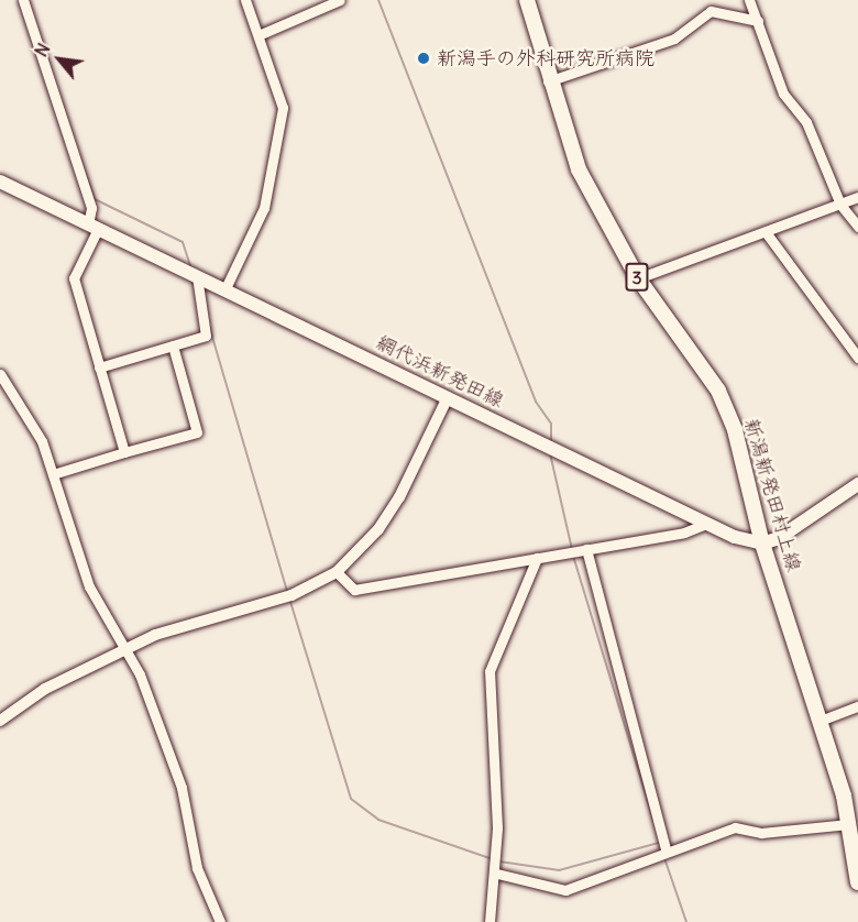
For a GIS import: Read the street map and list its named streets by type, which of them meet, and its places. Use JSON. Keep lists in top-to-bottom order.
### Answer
{
  "streets": {
    "main road": ["3", "網代浜新発田線", "新潟新発田村上線"]
  },
  "crossings": [
    ["網代浜新発田線", "新潟新発田村上線"]
  ],
  "places": ["新潟手の外科研究所病院"],
  "north": "top left"
}
